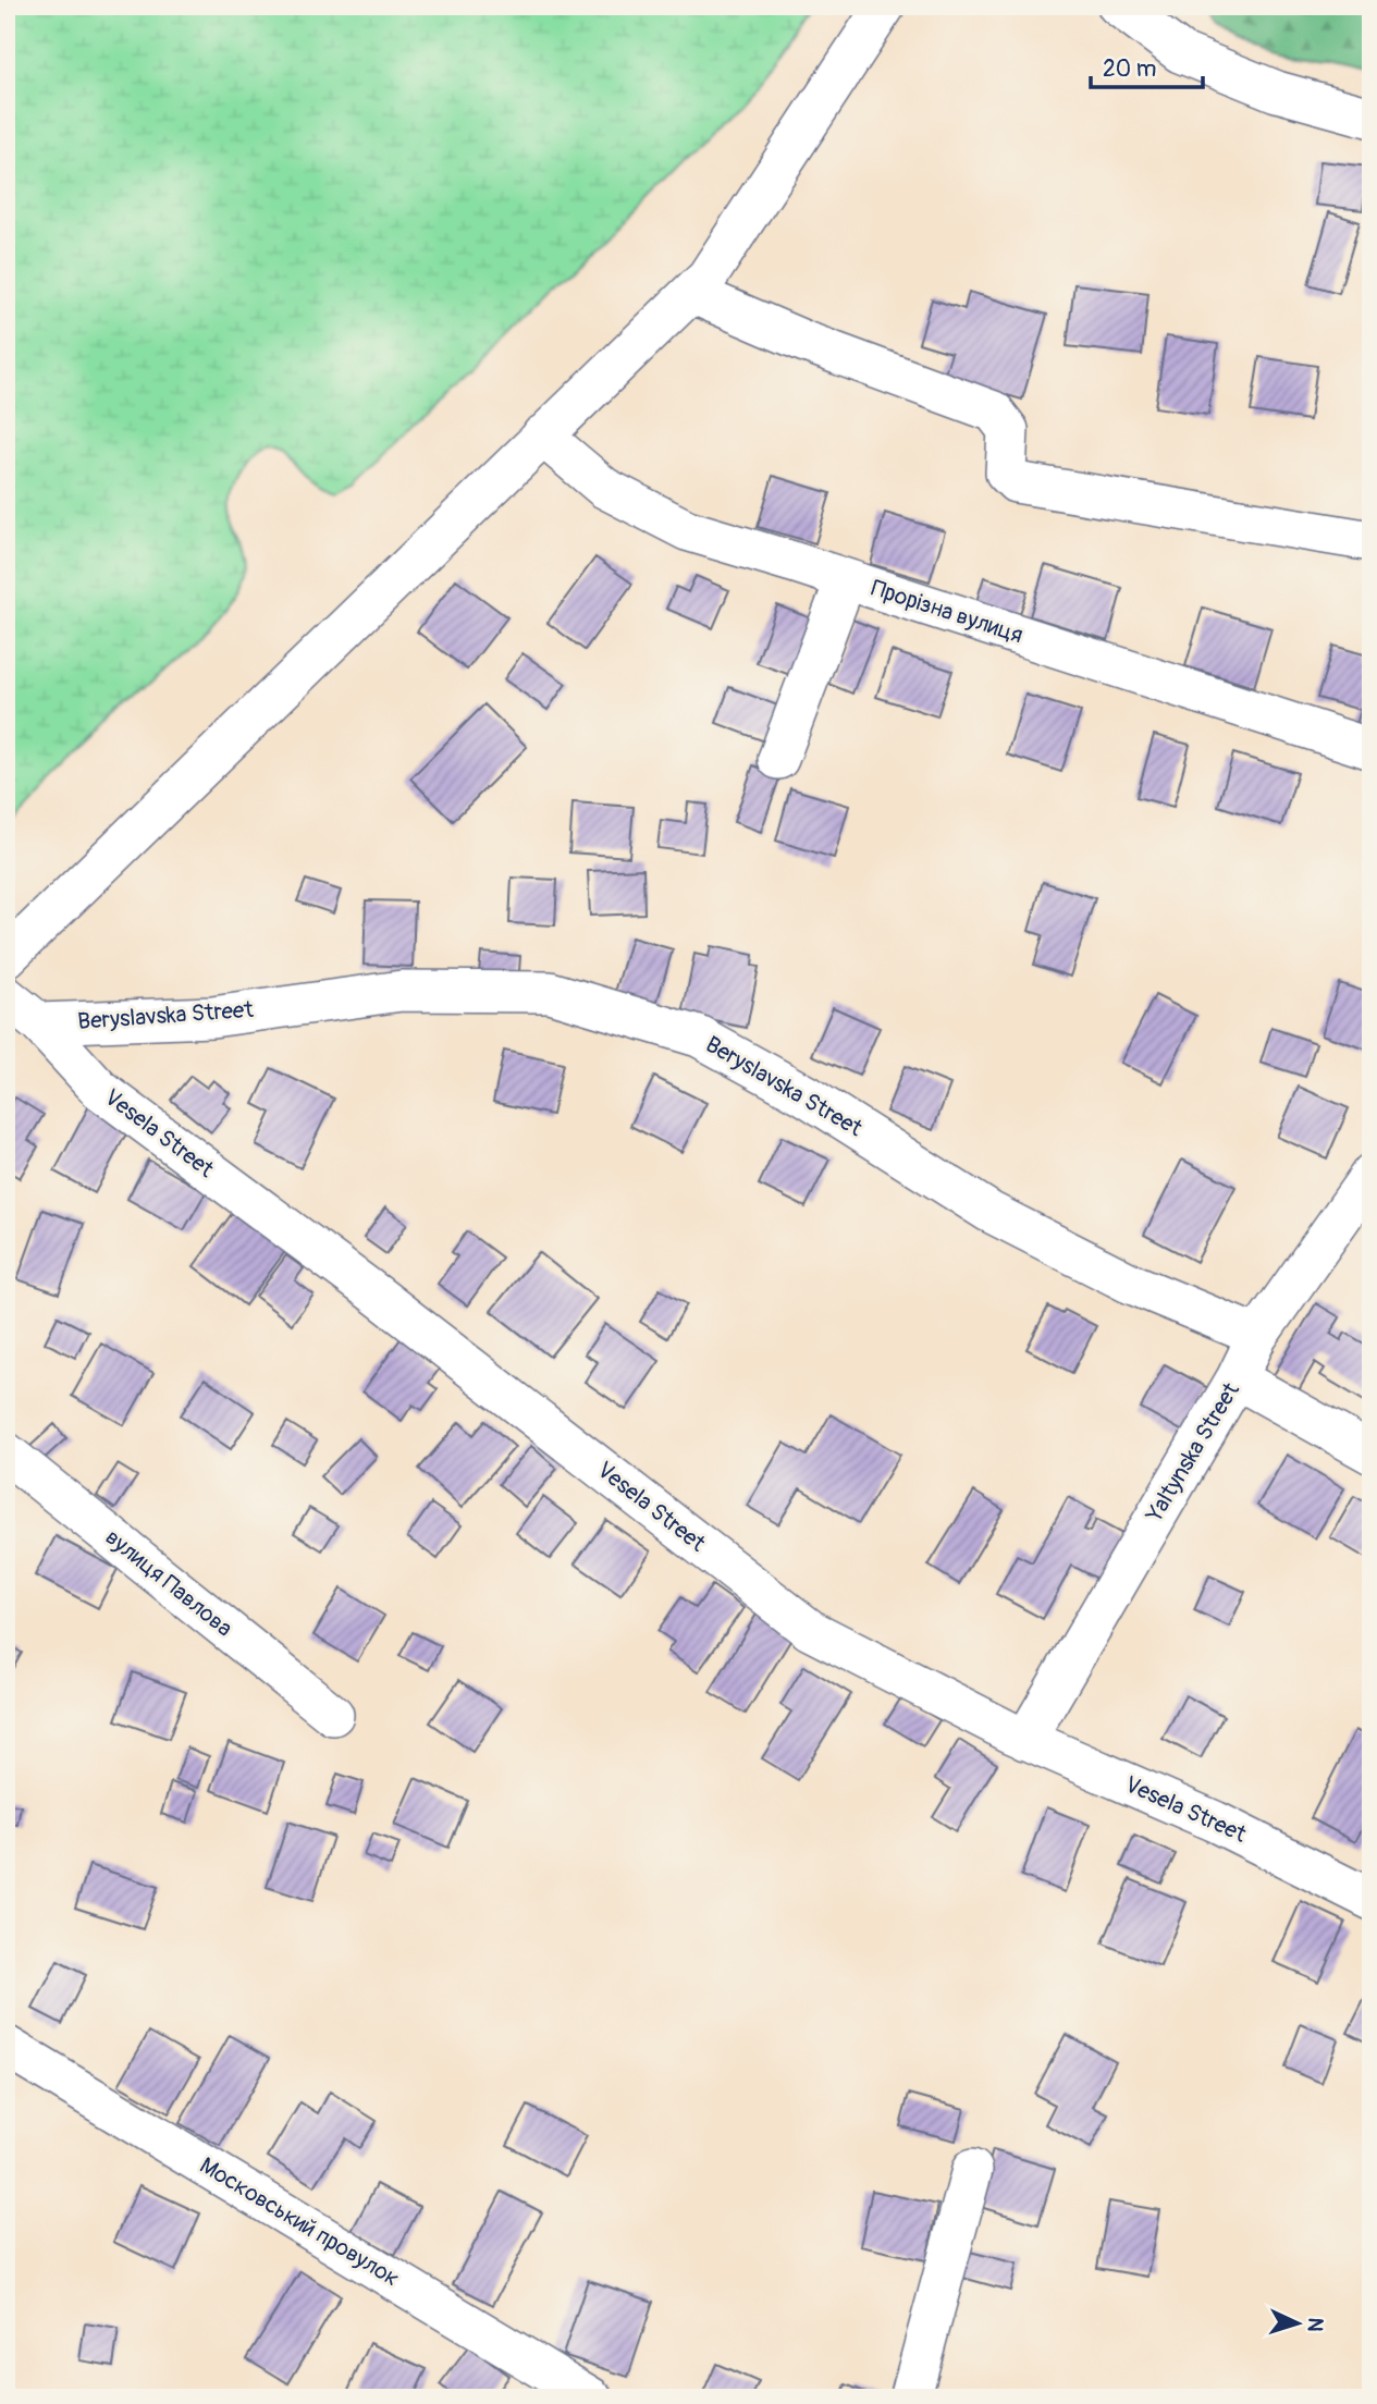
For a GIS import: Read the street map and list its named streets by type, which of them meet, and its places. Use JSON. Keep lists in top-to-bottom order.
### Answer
{
  "streets": {
    "street": [
      "Прорізна вулиця",
      "Beryslavska Street",
      "Vesela Street",
      "Yaltynska Street",
      "вулиця Павлова",
      "Московський провулок"
    ]
  },
  "crossings": [
    ["Beryslavska Street", "Vesela Street"],
    ["Beryslavska Street", "Yaltynska Street"],
    ["Vesela Street", "Yaltynska Street"]
  ],
  "scale_bar": "20 m",
  "north": "right"
}
